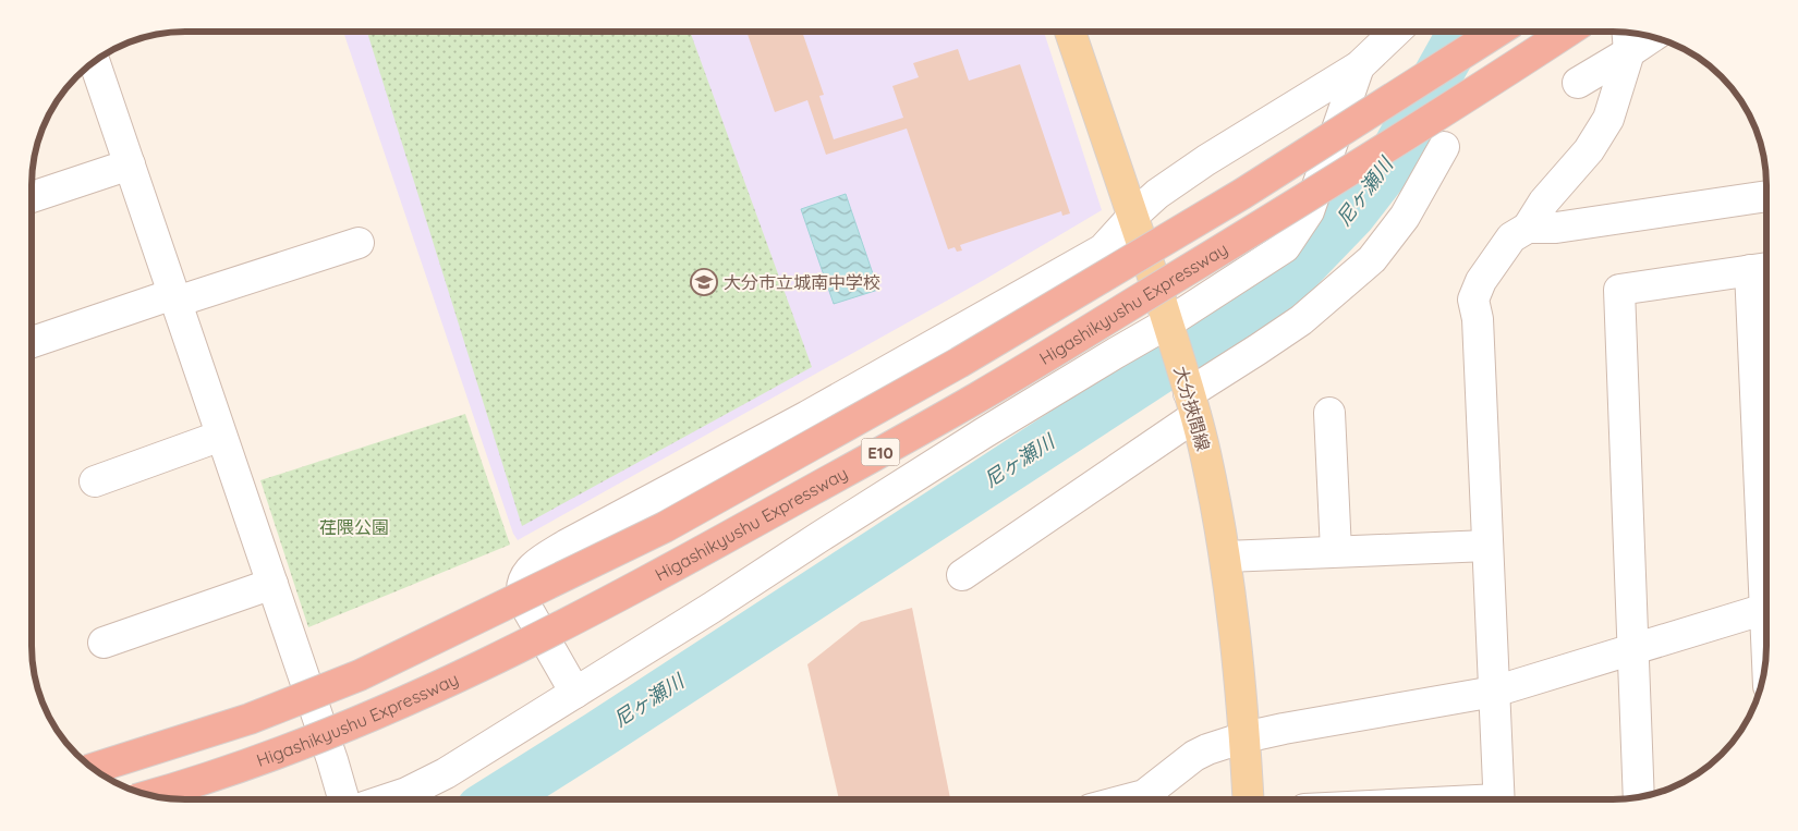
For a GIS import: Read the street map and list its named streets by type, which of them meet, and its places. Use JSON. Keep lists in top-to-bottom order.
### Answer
{
  "streets": {
    "highway": ["Higashikyushu Expressway", "E10"],
    "main road": ["大分挾間線"]
  },
  "water": ["尼ヶ瀬川"],
  "parks": ["荏隈公園"],
  "places": {
    "school or university": ["大分市立城南中学校"]
  }
}
